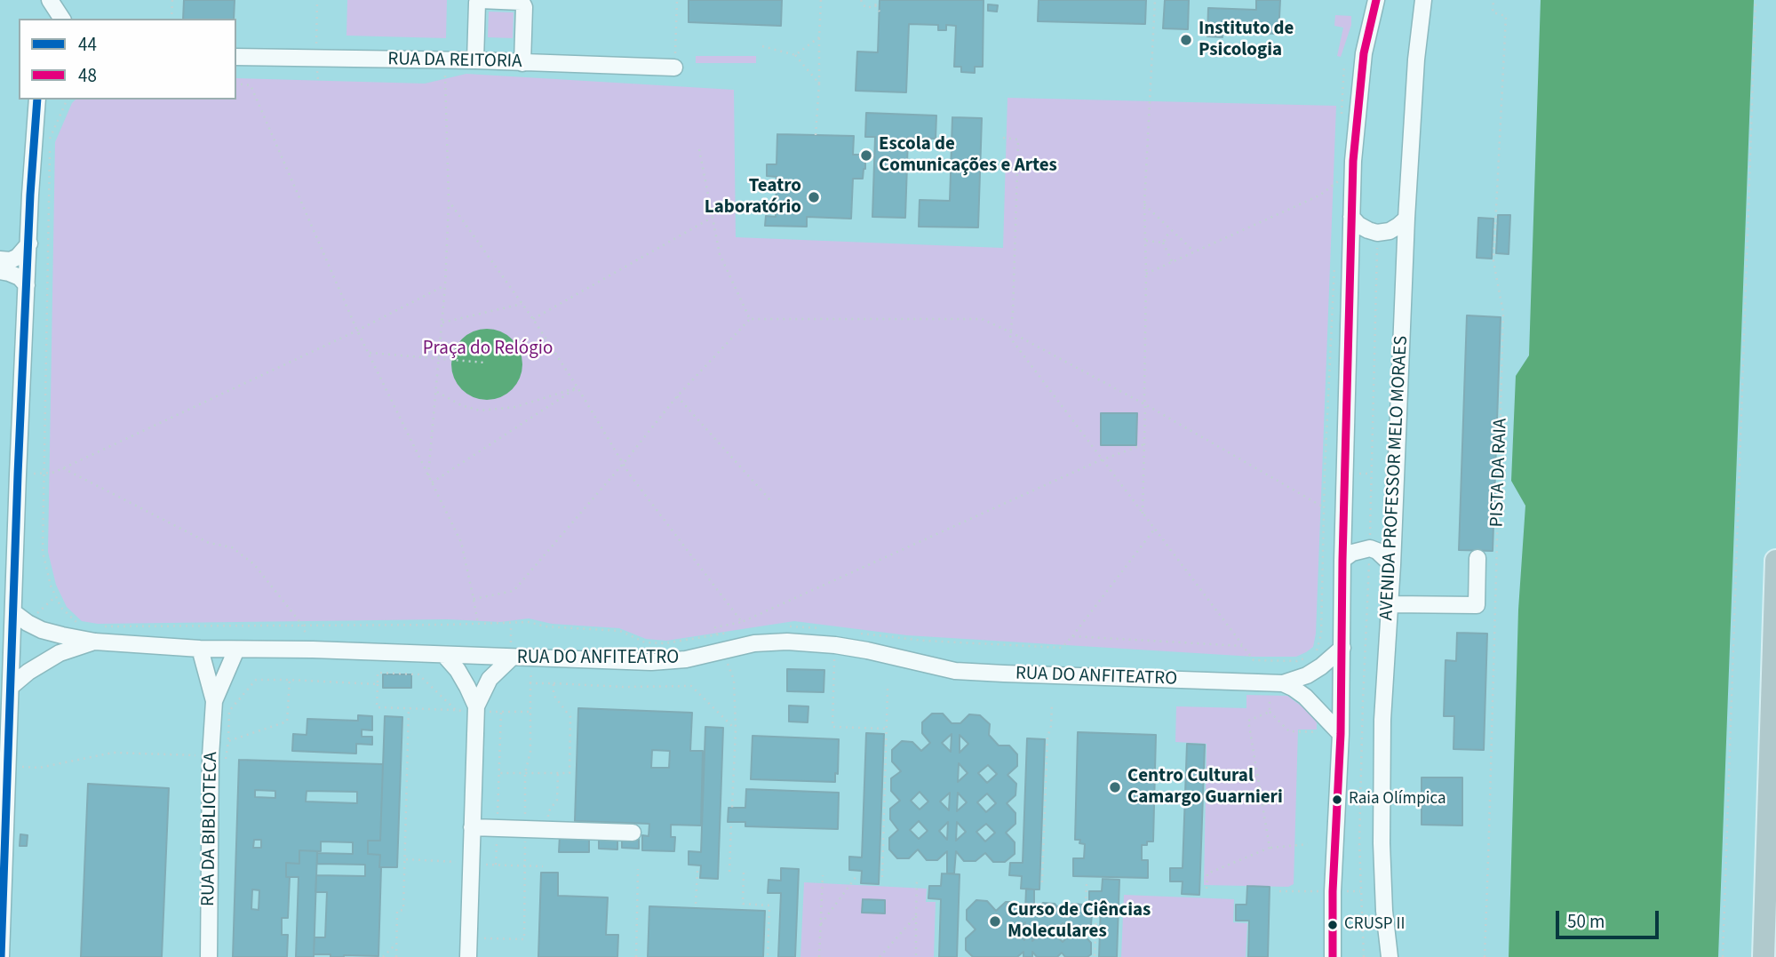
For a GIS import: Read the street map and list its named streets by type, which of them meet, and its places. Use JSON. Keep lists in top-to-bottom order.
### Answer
{
  "streets": {
    "street": [
      "RUA DA REITORIA",
      "AVENIDA PROFESSOR MELO MORAES",
      "RUA DO ANFITEATRO",
      "RUA DA BIBLIOTECA"
    ],
    "path": ["PISTA DA RAIA"]
  },
  "crossings": [
    ["RUA DO ANFITEATRO", "RUA DA BIBLIOTECA"]
  ],
  "parks": ["Praça do Relógio"],
  "places": [
    "Instituto de Psicologia",
    "Escola de Comunicações e Artes",
    "Teatro Laboratório",
    "Centro Cultural Camargo Guarnieri",
    "Raia Olímpica",
    "Curso de Ciências Moleculares",
    "CRUSP II"
  ],
  "lines": ["transit line 48", "transit line 44"],
  "legend": ["44", "48"],
  "scale_bar": "50 m"
}
